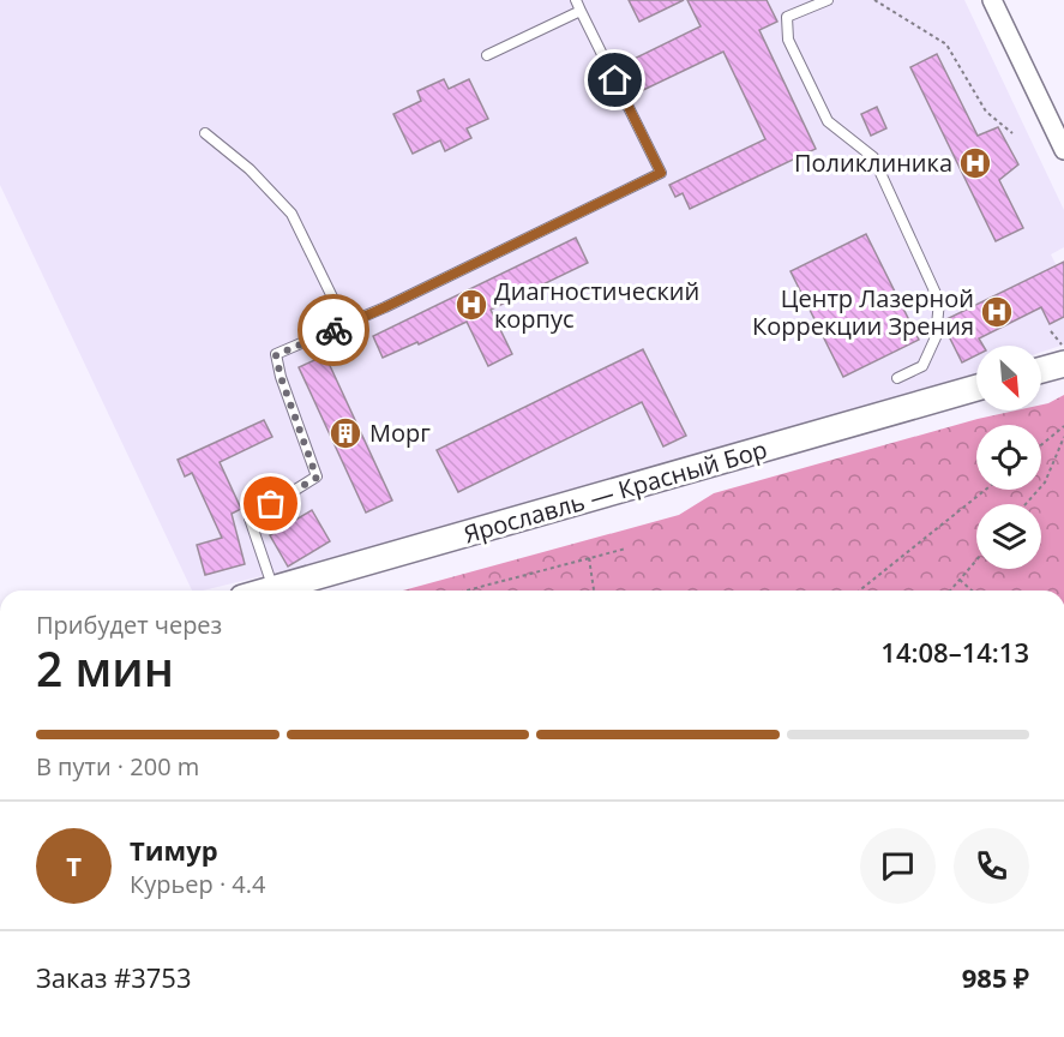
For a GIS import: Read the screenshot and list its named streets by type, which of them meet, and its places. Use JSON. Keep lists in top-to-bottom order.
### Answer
{
  "streets": {
    "street": ["Ярославль — Красный Бор"]
  },
  "places": {
    "hospital": ["Поликлиника", "Диагностический корпус", "Центр Лазерной Коррекции Зрения"],
    "building": ["Морг"]
  },
  "north": "bottom right",
  "page": {
    "heading": ["2 мин", "Прибудет через", "14:08–14:13"],
    "panel": [
      "Тимур",
      "Курьер · 4.4",
      "Заказ #3753",
      "985 ₽"
    ],
    "bar": "В пути · 200 m",
    "round": "Т"
  }
}
